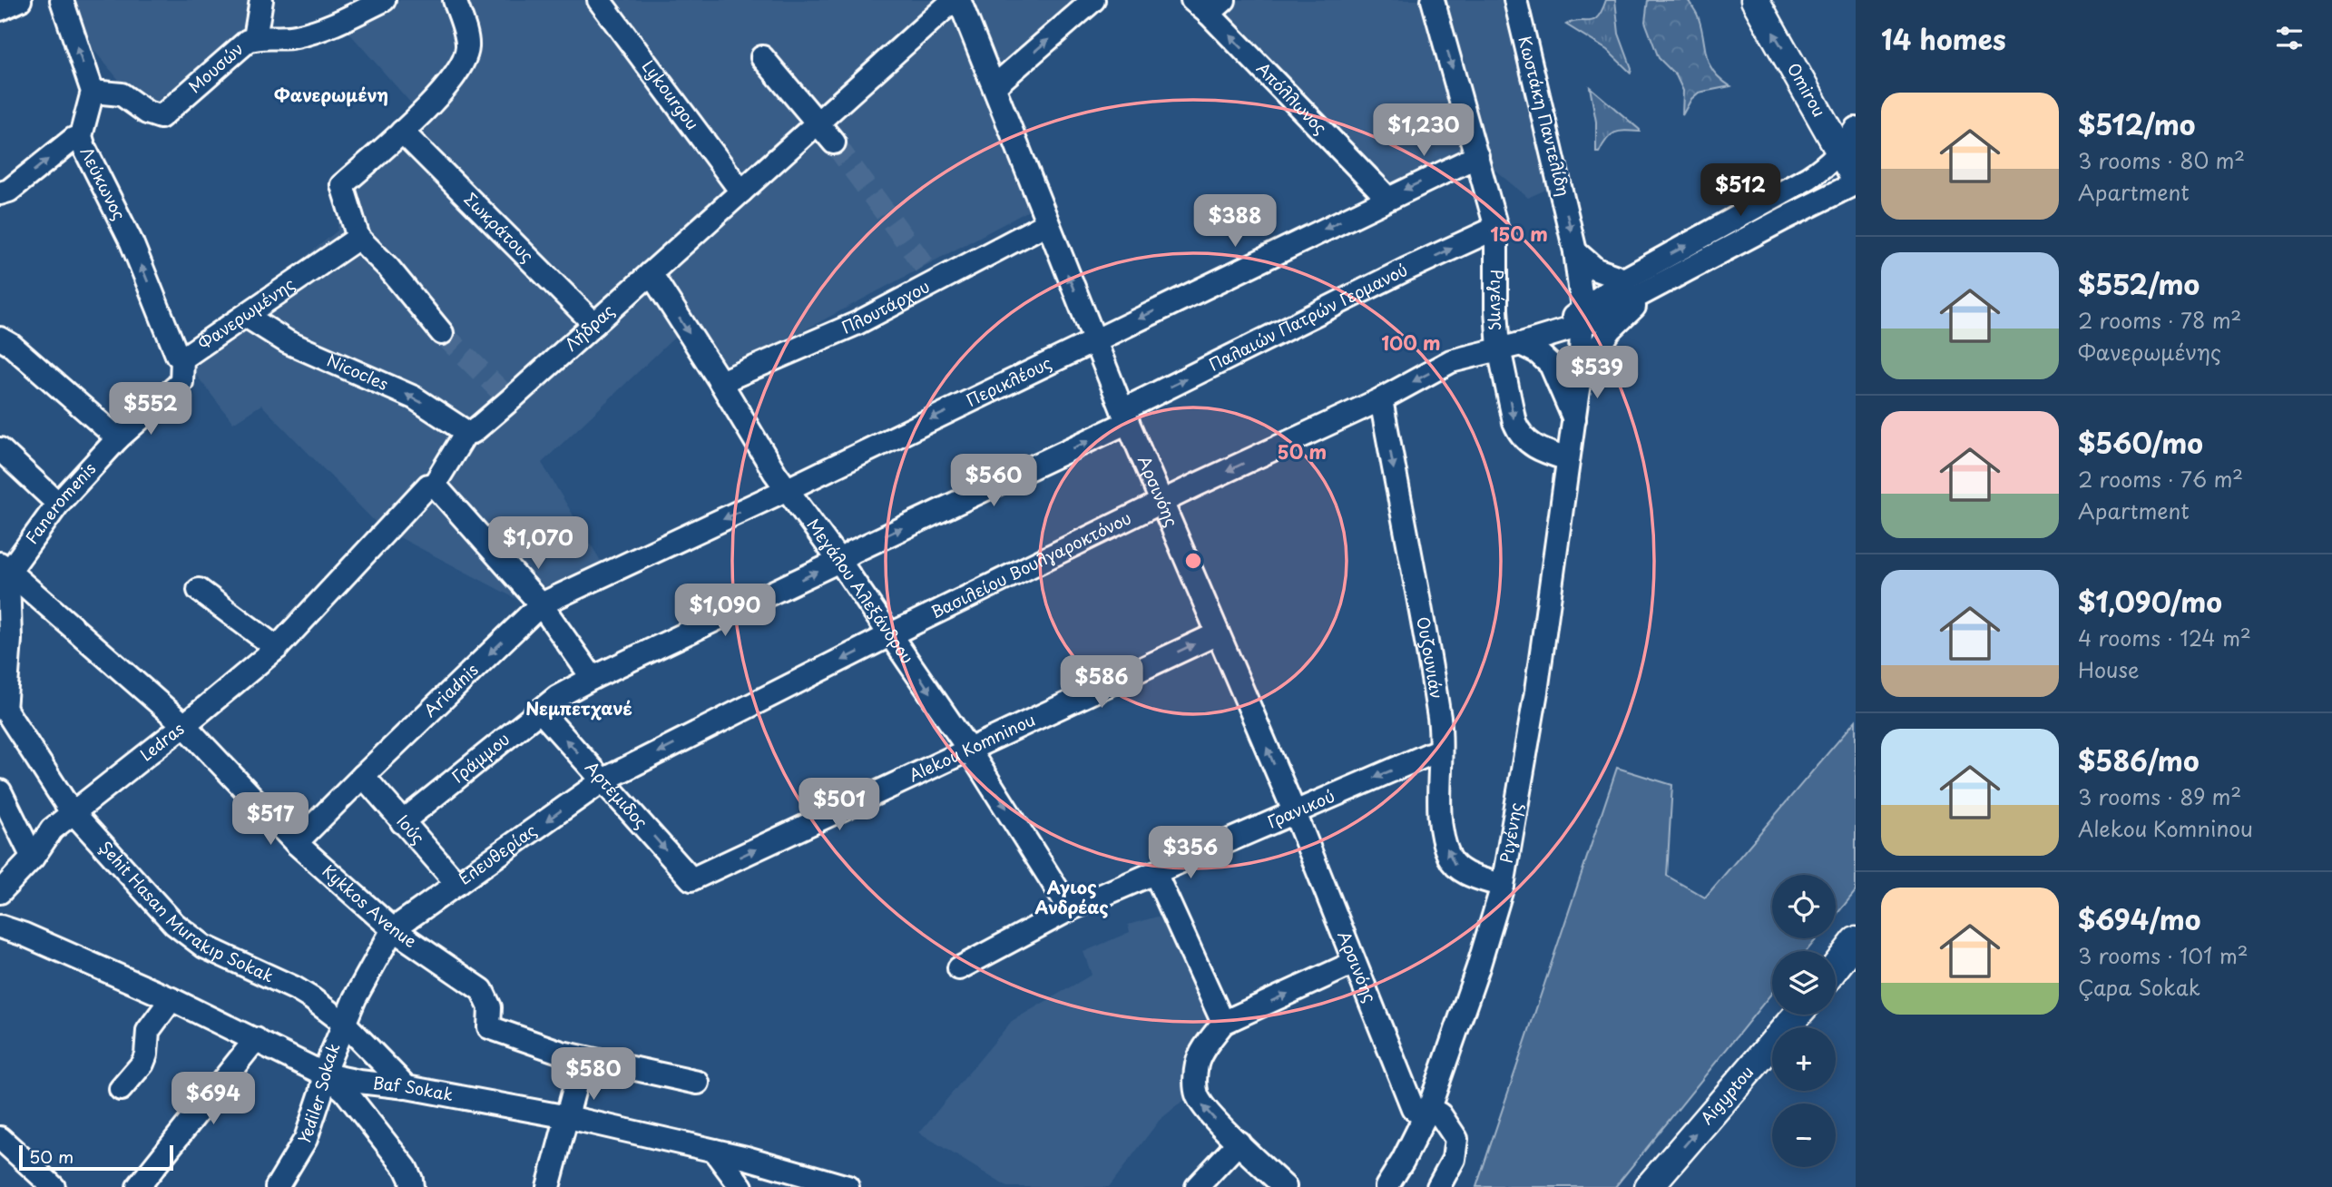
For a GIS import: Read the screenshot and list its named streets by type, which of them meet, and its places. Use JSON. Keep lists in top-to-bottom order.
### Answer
{
  "streets": {
    "main road": ["Omirou", "Aigyptou"],
    "street": [
      "Μουσών",
      "Lykourgou",
      "Απόλλωνος",
      "Kωστάκη Παντελίδη",
      "Λεύκωνος",
      "Σωκράτους",
      "Ριγένης",
      "Πλουτάρχου",
      "Φανερωμένης",
      "Παλαιών Πατρών Γερμανού",
      "Λήδρας",
      "Nicocles",
      "Περικλέους",
      "Αρσινόης",
      "Faneromenis",
      "Βασιλείου Βουλγαροκτόνου",
      "Μεγάλου Αλεξάνδρου",
      "Ουζουνιάν",
      "Ariadnis",
      "Ledras",
      "Alekou Komninou",
      "Γράμμου",
      "Αρτέμιδος",
      "Γρανικού",
      "Ιούς",
      "Ελευθερίας",
      "Kykkos Avenue",
      "Şehit Hasan Murakıp Sokak",
      "Baf Sokak",
      "Yediler Sokak"
    ]
  },
  "crossings": [
    ["Μουσών", "Λεύκωνος"],
    ["Lykourgou", "Λήδρας"],
    ["Απόλλωνος", "Περικλέους"],
    ["Kωστάκη Παντελίδη", "Ριγένης"],
    ["Kωστάκη Παντελίδη", "Βασιλείου Βουλγαροκτόνου"],
    ["Λεύκωνος", "Φανερωμένης"],
    ["Σωκράτους", "Λήδρας"],
    ["Ριγένης", "Παλαιών Πατρών Γερμανού"],
    ["Ριγένης", "Περικλέους"],
    ["Ριγένης", "Αρσινόης"],
    ["Ριγένης", "Βασιλείου Βουλγαροκτόνου"],
    ["Ριγένης", "Ουζουνιάν"],
    ["Πλουτάρχου", "Αρσινόης"],
    ["Πλουτάρχου", "Μεγάλου Αλεξάνδρου"],
    ["Φανερωμένης", "Nicocles"],
    ["Φανερωμένης", "Faneromenis"],
    ["Παλαιών Πατρών Γερμανού", "Αρσινόης"],
    ["Παλαιών Πατρών Γερμανού", "Μεγάλου Αλεξάνδρου"],
    ["Παλαιών Πατρών Γερμανού", "Γράμμου"],
    ["Λήδρας", "Nicocles"],
    ["Λήδρας", "Μεγάλου Αλεξάνδρου"],
    ["Λήδρας", "Ledras"],
    ["Περικλέους", "Αρσινόης"],
    ["Περικλέους", "Μεγάλου Αλεξάνδρου"],
    ["Περικλέους", "Ariadnis"],
    ["Αρσινόης", "Βασιλείου Βουλγαροκτόνου"],
    ["Αρσινόης", "Alekou Komninou"],
    ["Αρσινόης", "Γρανικού"],
    ["Faneromenis", "Kykkos Avenue"],
    ["Βασιλείου Βουλγαροκτόνου", "Μεγάλου Αλεξάνδρου"],
    ["Βασιλείου Βουλγαροκτόνου", "Ουζουνιάν"],
    ["Βασιλείου Βουλγαροκτόνου", "Αρτέμιδος"],
    ["Βασιλείου Βουλγαροκτόνου", "Ελευθερίας"],
    ["Μεγάλου Αλεξάνδρου", "Alekou Komninou"],
    ["Μεγάλου Αλεξάνδρου", "Γρανικού"],
    ["Ουζουνιάν", "Γρανικού"],
    ["Ariadnis", "Ιούς"],
    ["Ariadnis", "Kykkos Avenue"],
    ["Ledras", "Kykkos Avenue"],
    ["Ledras", "Şehit Hasan Murakıp Sokak"],
    ["Alekou Komninou", "Αρτέμιδος"],
    ["Γράμμου", "Αρτέμιδος"],
    ["Γράμμου", "Ιούς"],
    ["Αρτέμιδος", "Ελευθερίας"],
    ["Ιούς", "Ελευθερίας"],
    ["Ελευθερίας", "Kykkos Avenue"],
    ["Ελευθερίας", "Yediler Sokak"],
    ["Kykkos Avenue", "Yediler Sokak"],
    ["Şehit Hasan Murakıp Sokak", "Baf Sokak"],
    ["Şehit Hasan Murakıp Sokak", "Yediler Sokak"],
    ["Baf Sokak", "Yediler Sokak"]
  ],
  "one_way": [
    "Omirou",
    "Απόλλωνος",
    "Kωστάκη Παντελίδη",
    "Παλαιών Πατρών Γερμανού",
    "Περικλέους",
    "Βασιλείου Βουλγαροκτόνου",
    "Μεγάλου Αλεξάνδρου",
    "Ariadnis",
    "Alekou Komninou",
    "Ελευθερίας",
    "Aigyptou"
  ],
  "districts": ["Φανερωμένη", "Νεμπετχανέ", "Αγιος Ανδρέας"],
  "scale_bar": "50 m",
  "page": {
    "heading": "14 homes",
    "list": [
      {
        "name": "$512/mo",
        "note": "3 rooms · 80 m² · Apartment"
      },
      {
        "name": "$552/mo",
        "note": "2 rooms · 78 m² · Φανερωμένης"
      },
      {
        "name": "$560/mo",
        "note": "2 rooms · 76 m² · Apartment"
      },
      {
        "name": "$1,090/mo",
        "note": "4 rooms · 124 m² · House"
      },
      {
        "name": "$586/mo",
        "note": "3 rooms · 89 m² · Alekou Komninou"
      },
      {
        "name": "$694/mo",
        "note": "3 rooms · 101 m² · Çapa Sokak"
      }
    ],
    "price": [
      "$1,230",
      "$512",
      "$388",
      "$539",
      "$552",
      "$560",
      "$1,070",
      "$1,090",
      "$586",
      "$501",
      "$517",
      "$356",
      "$580",
      "$694"
    ],
    "map_buttons": ["+", "−"],
    "scale": "50 m"
  },
  "rings": ["150 m", "100 m", "50 m"]
}
